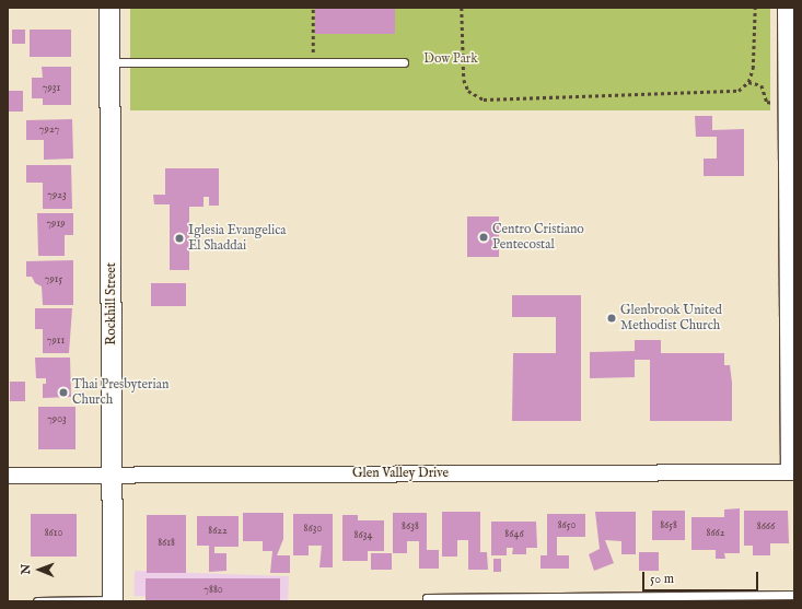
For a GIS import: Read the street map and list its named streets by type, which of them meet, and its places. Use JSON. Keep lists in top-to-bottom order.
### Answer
{
  "streets": {
    "street": ["Rockhill Street", "Glen Valley Drive"]
  },
  "crossings": [
    ["Rockhill Street", "Glen Valley Drive"]
  ],
  "parks": ["Dow Park"],
  "places": [
    "Centro Cristiano Pentecostal",
    "Iglesia Evangelica El Shaddai",
    "Glenbrook United Methodist Church",
    "Thai Presbyterian Church"
  ],
  "house_numbers": [
    "7931",
    "7927",
    "7923",
    "7919",
    "7915",
    "7911",
    "7903",
    "8650",
    "8658",
    "8638",
    "8666",
    "8630",
    "8622",
    "8610",
    "8662",
    "8646",
    "8634",
    "8618",
    "7880"
  ],
  "scale_bar": "50 m",
  "north": "left"
}
